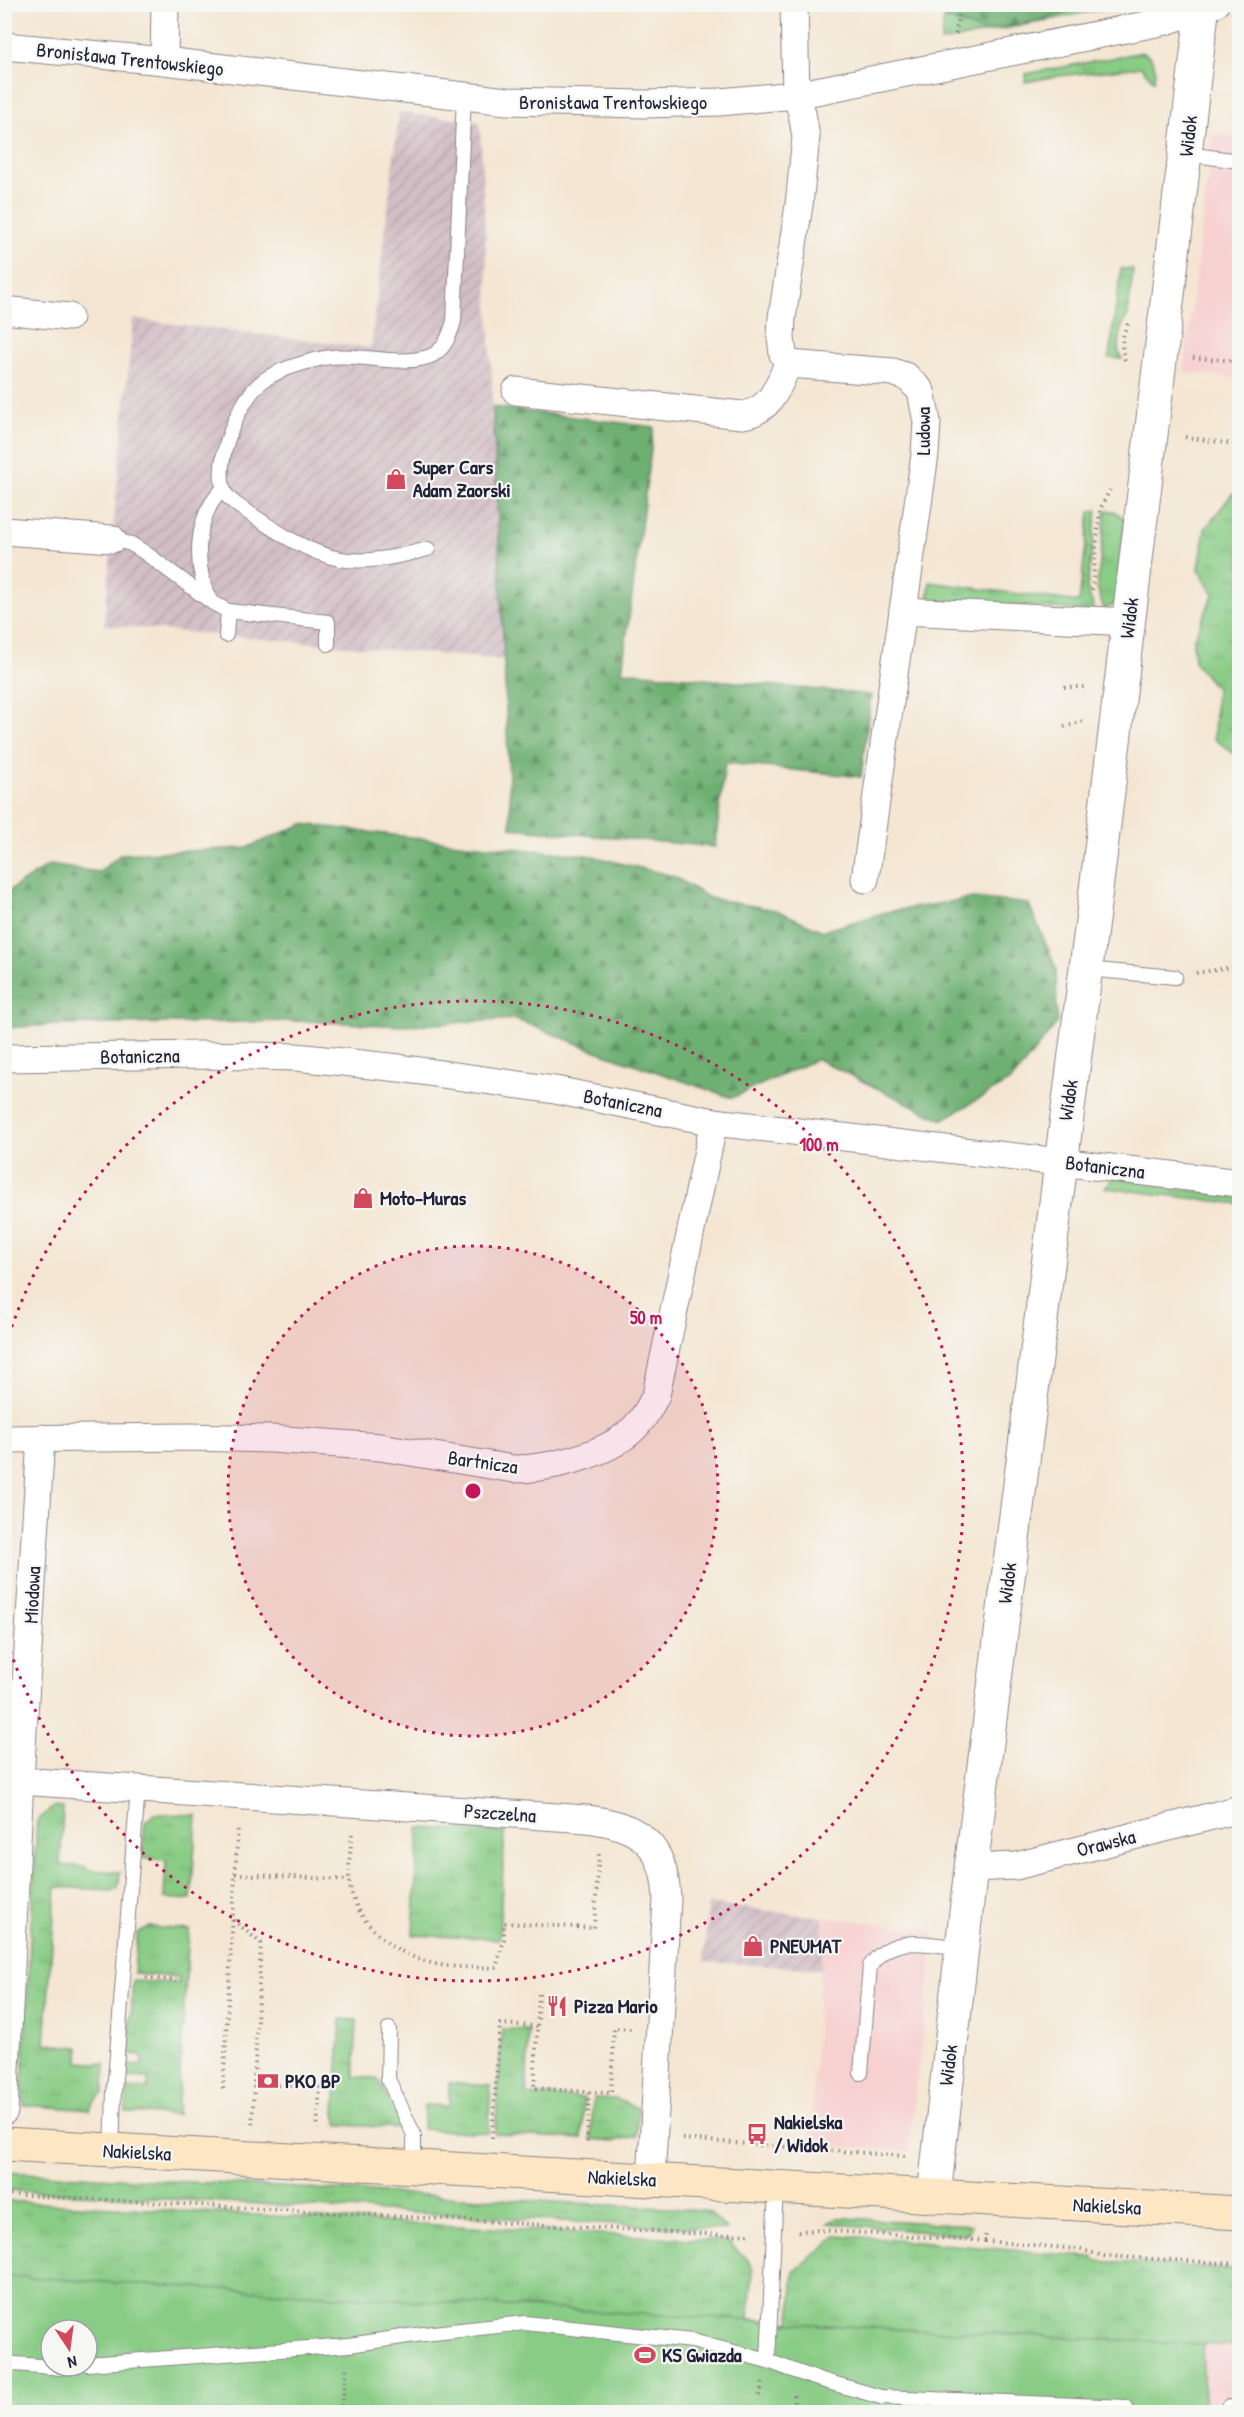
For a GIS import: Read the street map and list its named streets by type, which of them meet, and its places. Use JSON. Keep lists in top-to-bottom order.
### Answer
{
  "streets": {
    "main road": ["Nakielska"],
    "street": [
      "Bronisława Trentowskiego",
      "Widok",
      "Ludowa",
      "Botaniczna",
      "Bartnicza",
      "Miodowa",
      "Pszczelna",
      "Orawska"
    ]
  },
  "crossings": [
    ["Bronisława Trentowskiego", "Widok"],
    ["Widok", "Botaniczna"],
    ["Widok", "Orawska"],
    ["Widok", "Nakielska"],
    ["Botaniczna", "Bartnicza"],
    ["Bartnicza", "Miodowa"],
    ["Miodowa", "Pszczelna"],
    ["Pszczelna", "Nakielska"]
  ],
  "places": {
    "shop": ["Super Cars Adam Zaorski", "Moto-Muras", "PNEUMAT"],
    "restaurant": ["Pizza Mario"],
    "bank": ["PKO BP"],
    "bus stop": ["Nakielska / Widok"],
    "sports": ["KS Gwiazda"]
  },
  "north": "bottom",
  "rings": ["100 m", "50 m"]
}
